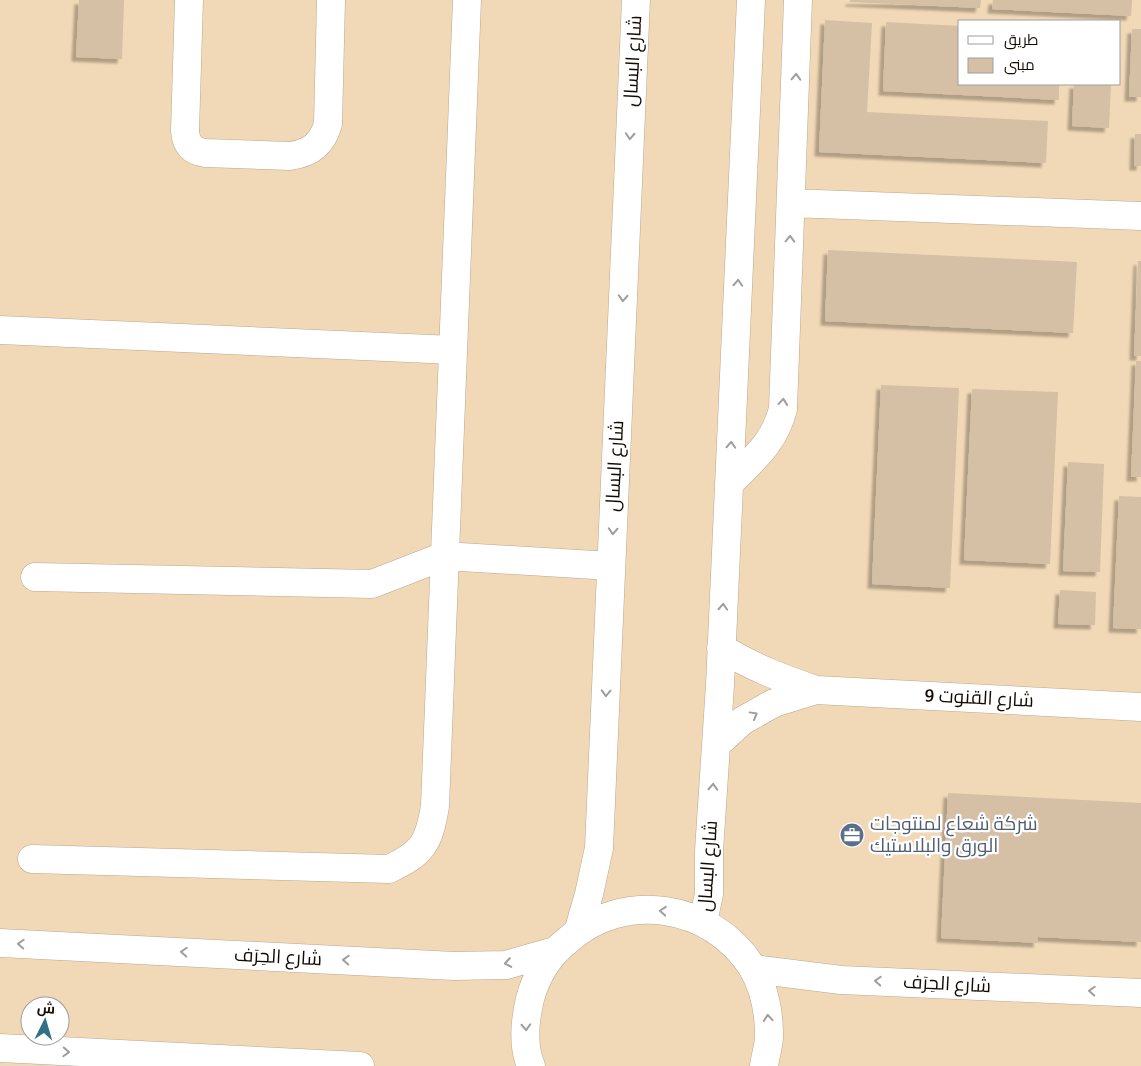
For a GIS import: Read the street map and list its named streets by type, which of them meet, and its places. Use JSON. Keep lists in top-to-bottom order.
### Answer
{
  "streets": {
    "street": ["شارع البسال", "شارع القنوت 9", "شارع الحِرَف"]
  },
  "crossings": [
    ["شارع البسال", "شارع القنوت 9"]
  ],
  "places": {
    "office": ["شركة شعاع لمنتوجات الورق والبلاستيك"]
  },
  "legend": ["طريق", "مبنى"],
  "north": "top"
}
